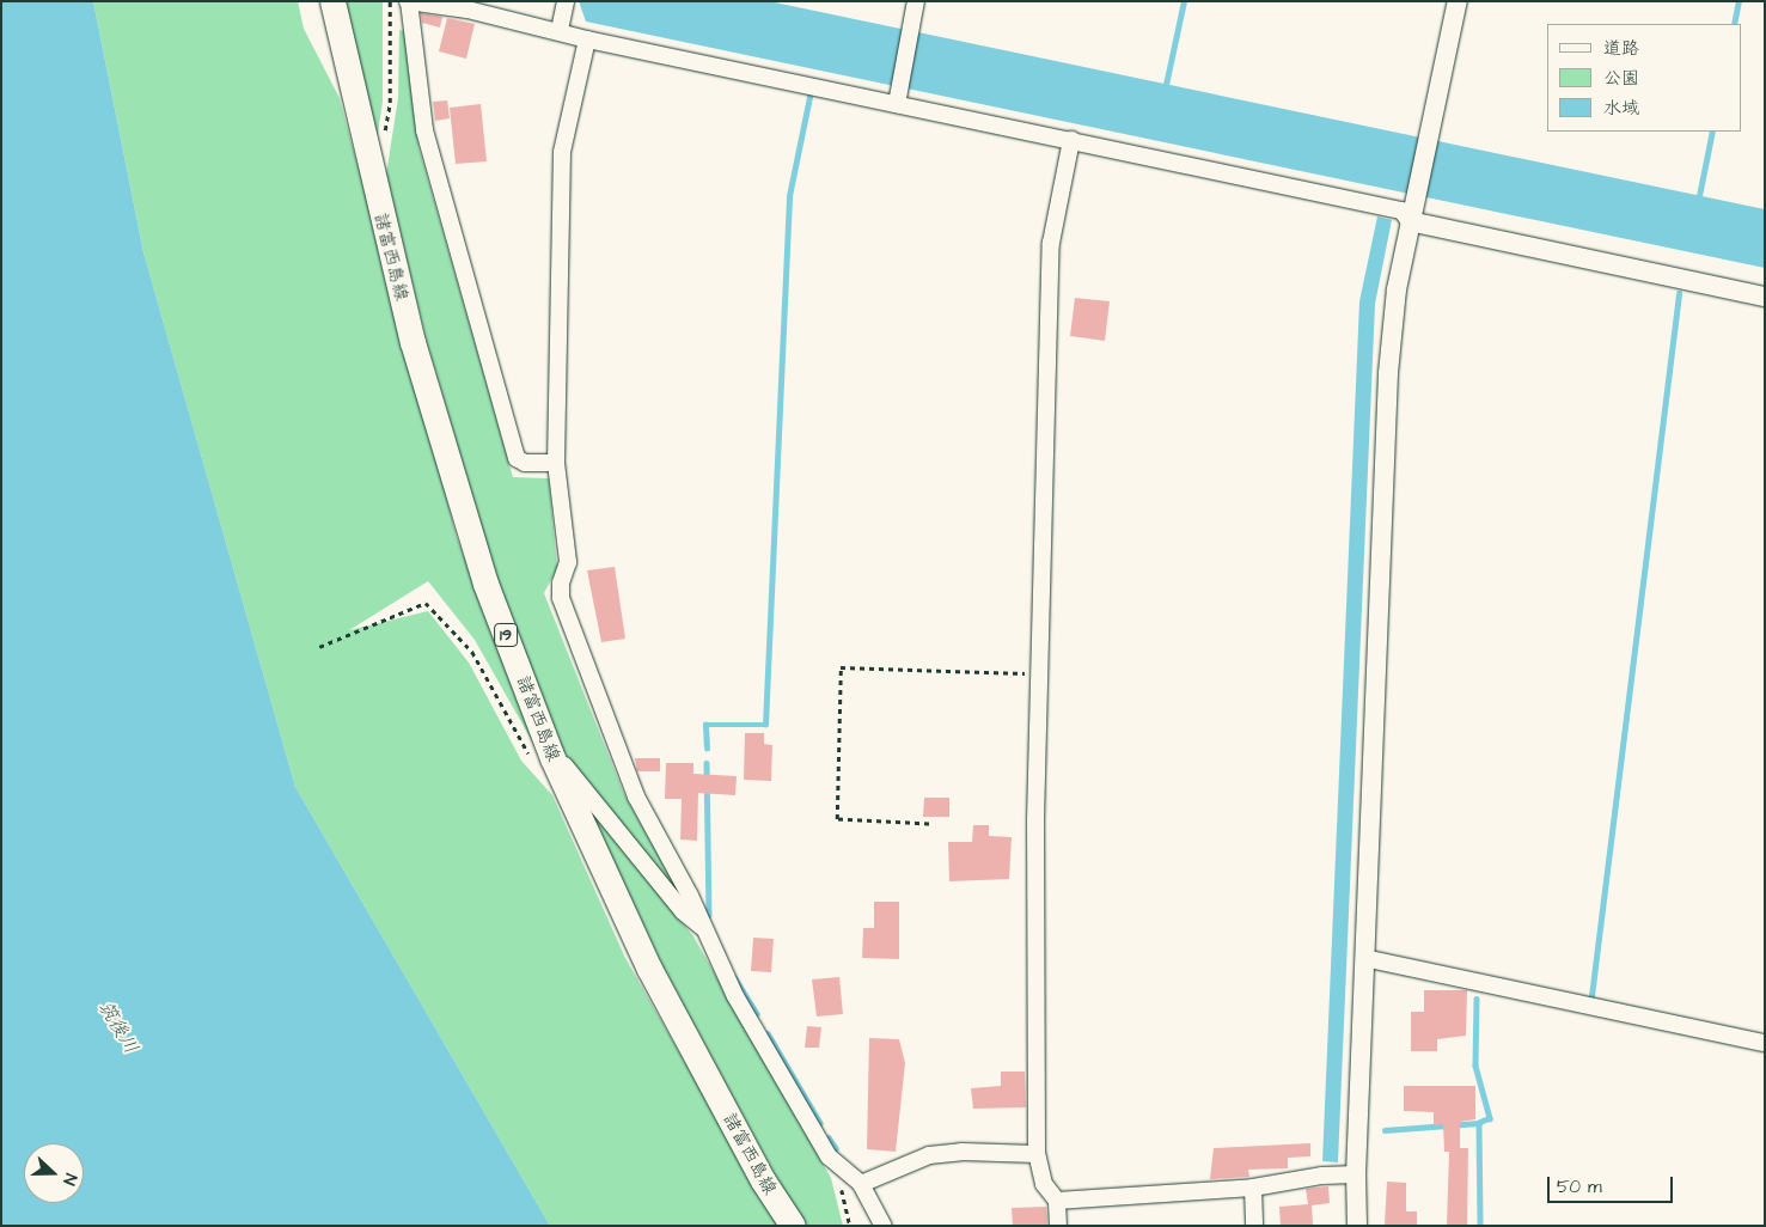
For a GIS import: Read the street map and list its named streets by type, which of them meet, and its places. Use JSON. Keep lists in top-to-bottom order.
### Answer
{
  "streets": {
    "main road": ["諸富西島線", "19"]
  },
  "water": ["筑後川"],
  "legend": ["道路", "公園", "水域"],
  "scale_bar": "50 m",
  "north": "right"
}
